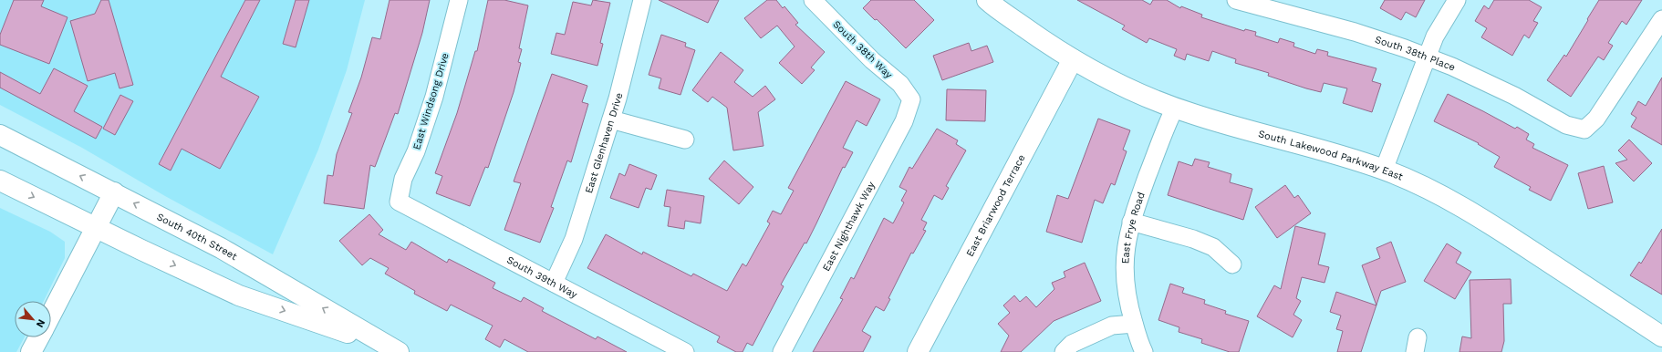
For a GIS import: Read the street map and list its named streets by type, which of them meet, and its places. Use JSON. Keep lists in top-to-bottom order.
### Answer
{
  "streets": {
    "street": [
      "South 38th Way",
      "South 38th Place",
      "East Windsong Drive",
      "East Glenhaven Drive",
      "South Lakewood Parkway East",
      "East Briarwood Terrace",
      "East Nighthawk Way",
      "East Frye Road",
      "South 40th Street",
      "South 39th Way"
    ]
  },
  "crossings": [
    ["South 38th Way", "East Nighthawk Way"],
    ["East Windsong Drive", "South 39th Way"],
    ["East Glenhaven Drive", "South 39th Way"],
    ["South Lakewood Parkway East", "East Briarwood Terrace"],
    ["South Lakewood Parkway East", "East Frye Road"]
  ],
  "north": "bottom right"
}
